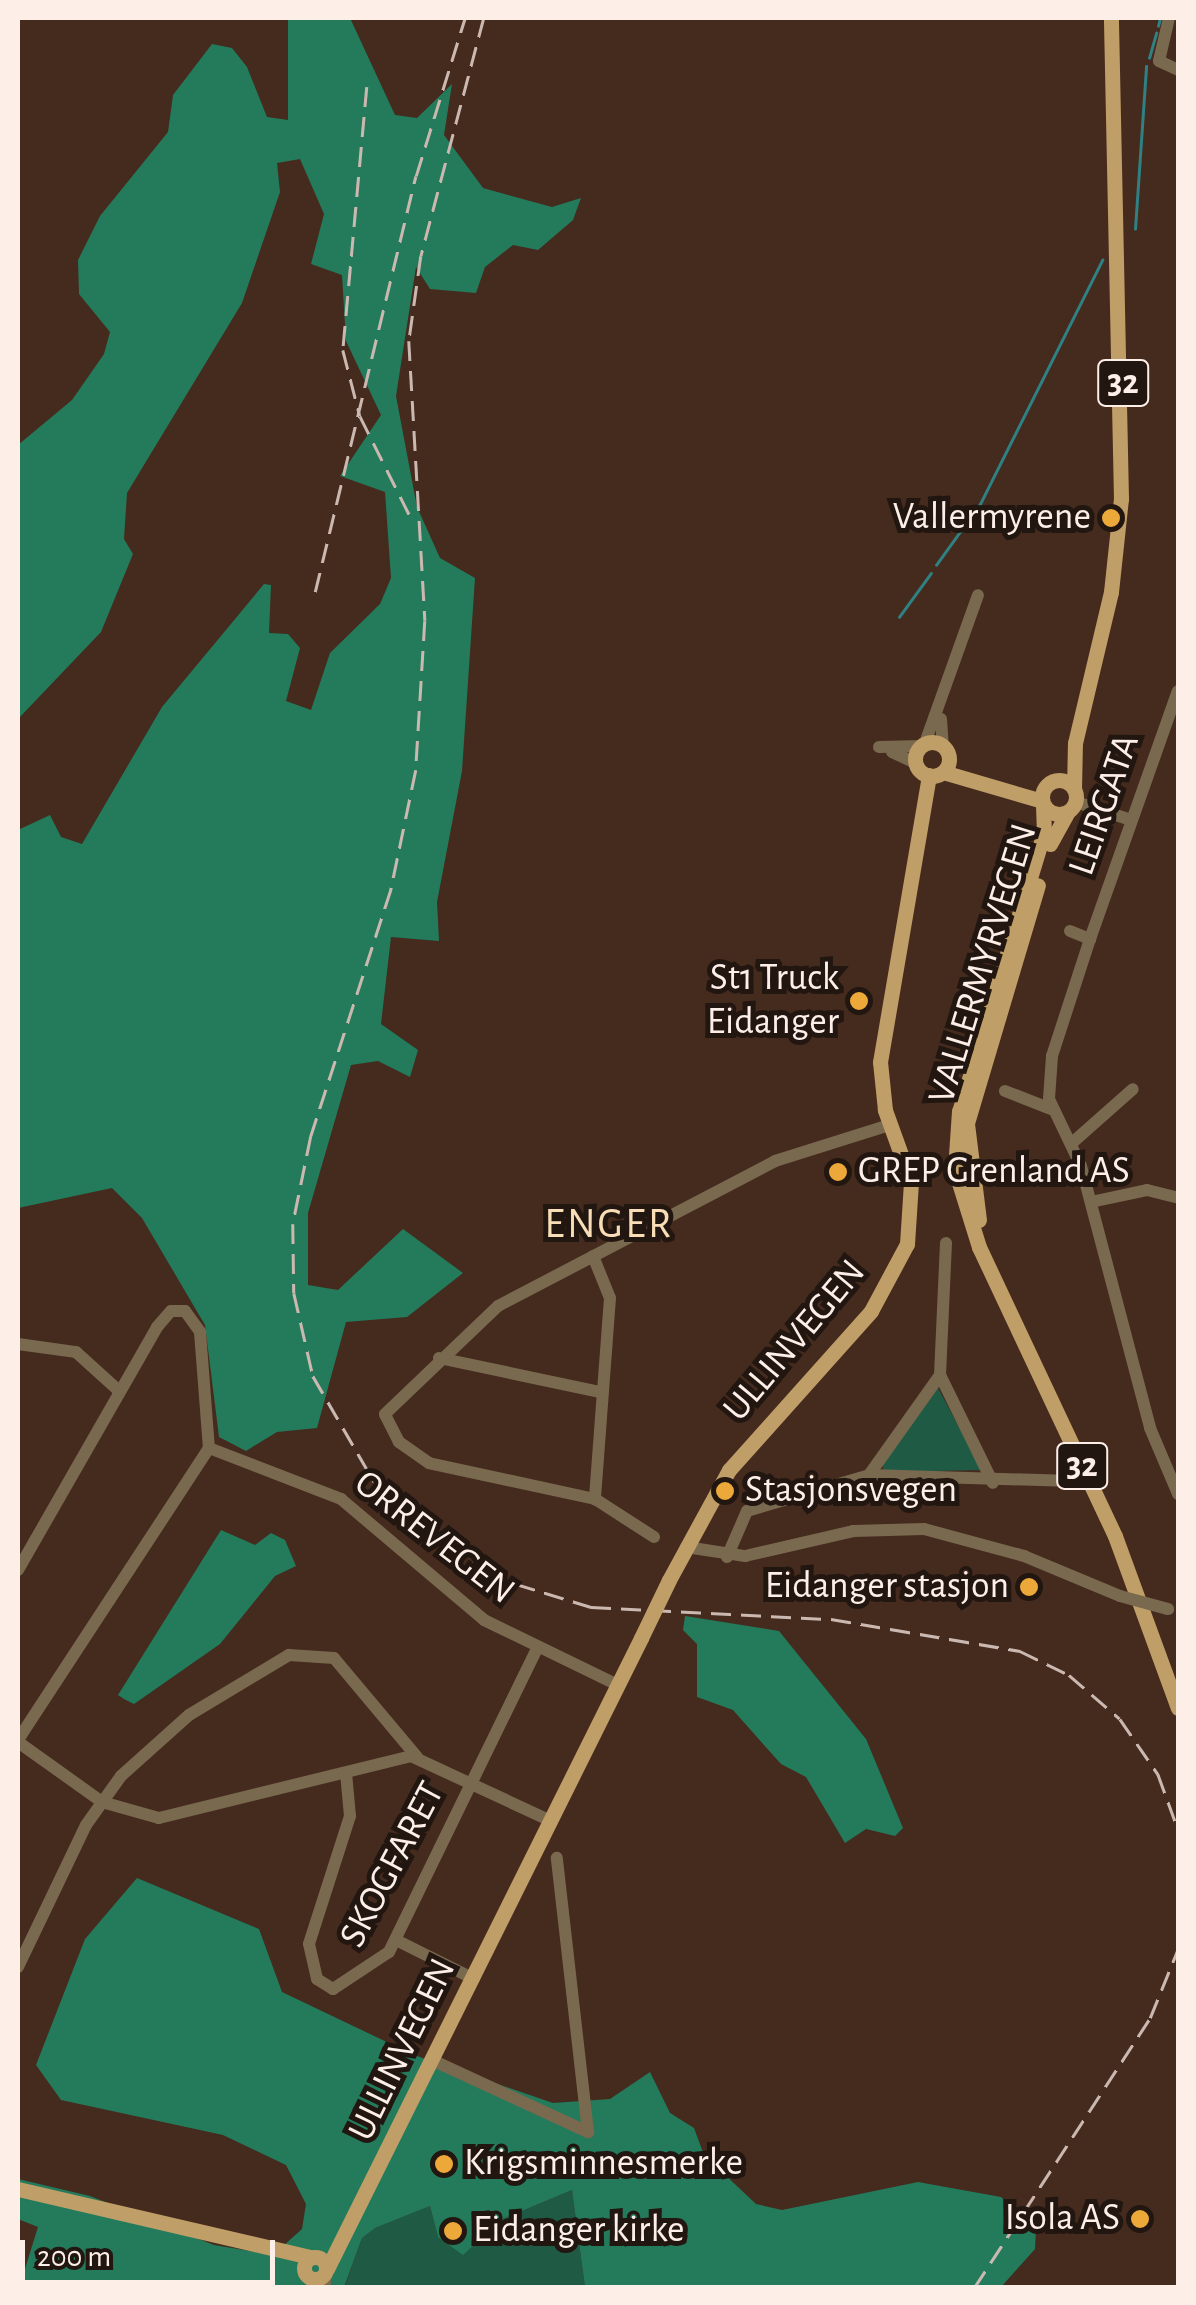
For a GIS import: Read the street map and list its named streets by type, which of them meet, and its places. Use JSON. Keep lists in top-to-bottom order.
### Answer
{
  "streets": {
    "main road": ["32", "VALLERMYRVEGEN", "ULLINVEGEN"],
    "street": ["LEIRGATA", "ORREVEGEN", "SKOGFARET"]
  },
  "crossings": [
    ["32", "VALLERMYRVEGEN"],
    ["ULLINVEGEN", "ORREVEGEN"],
    ["ORREVEGEN", "SKOGFARET"]
  ],
  "districts": ["ENGER"],
  "places": [
    "Vallermyrene",
    "St1 Truck Eidanger",
    "GREP Grenland AS",
    "Stasjonsvegen",
    "Eidanger stasjon",
    "Krigsminnesmerke",
    "Isola AS",
    "Eidanger kirke"
  ],
  "scale_bar": "200 m"
}
